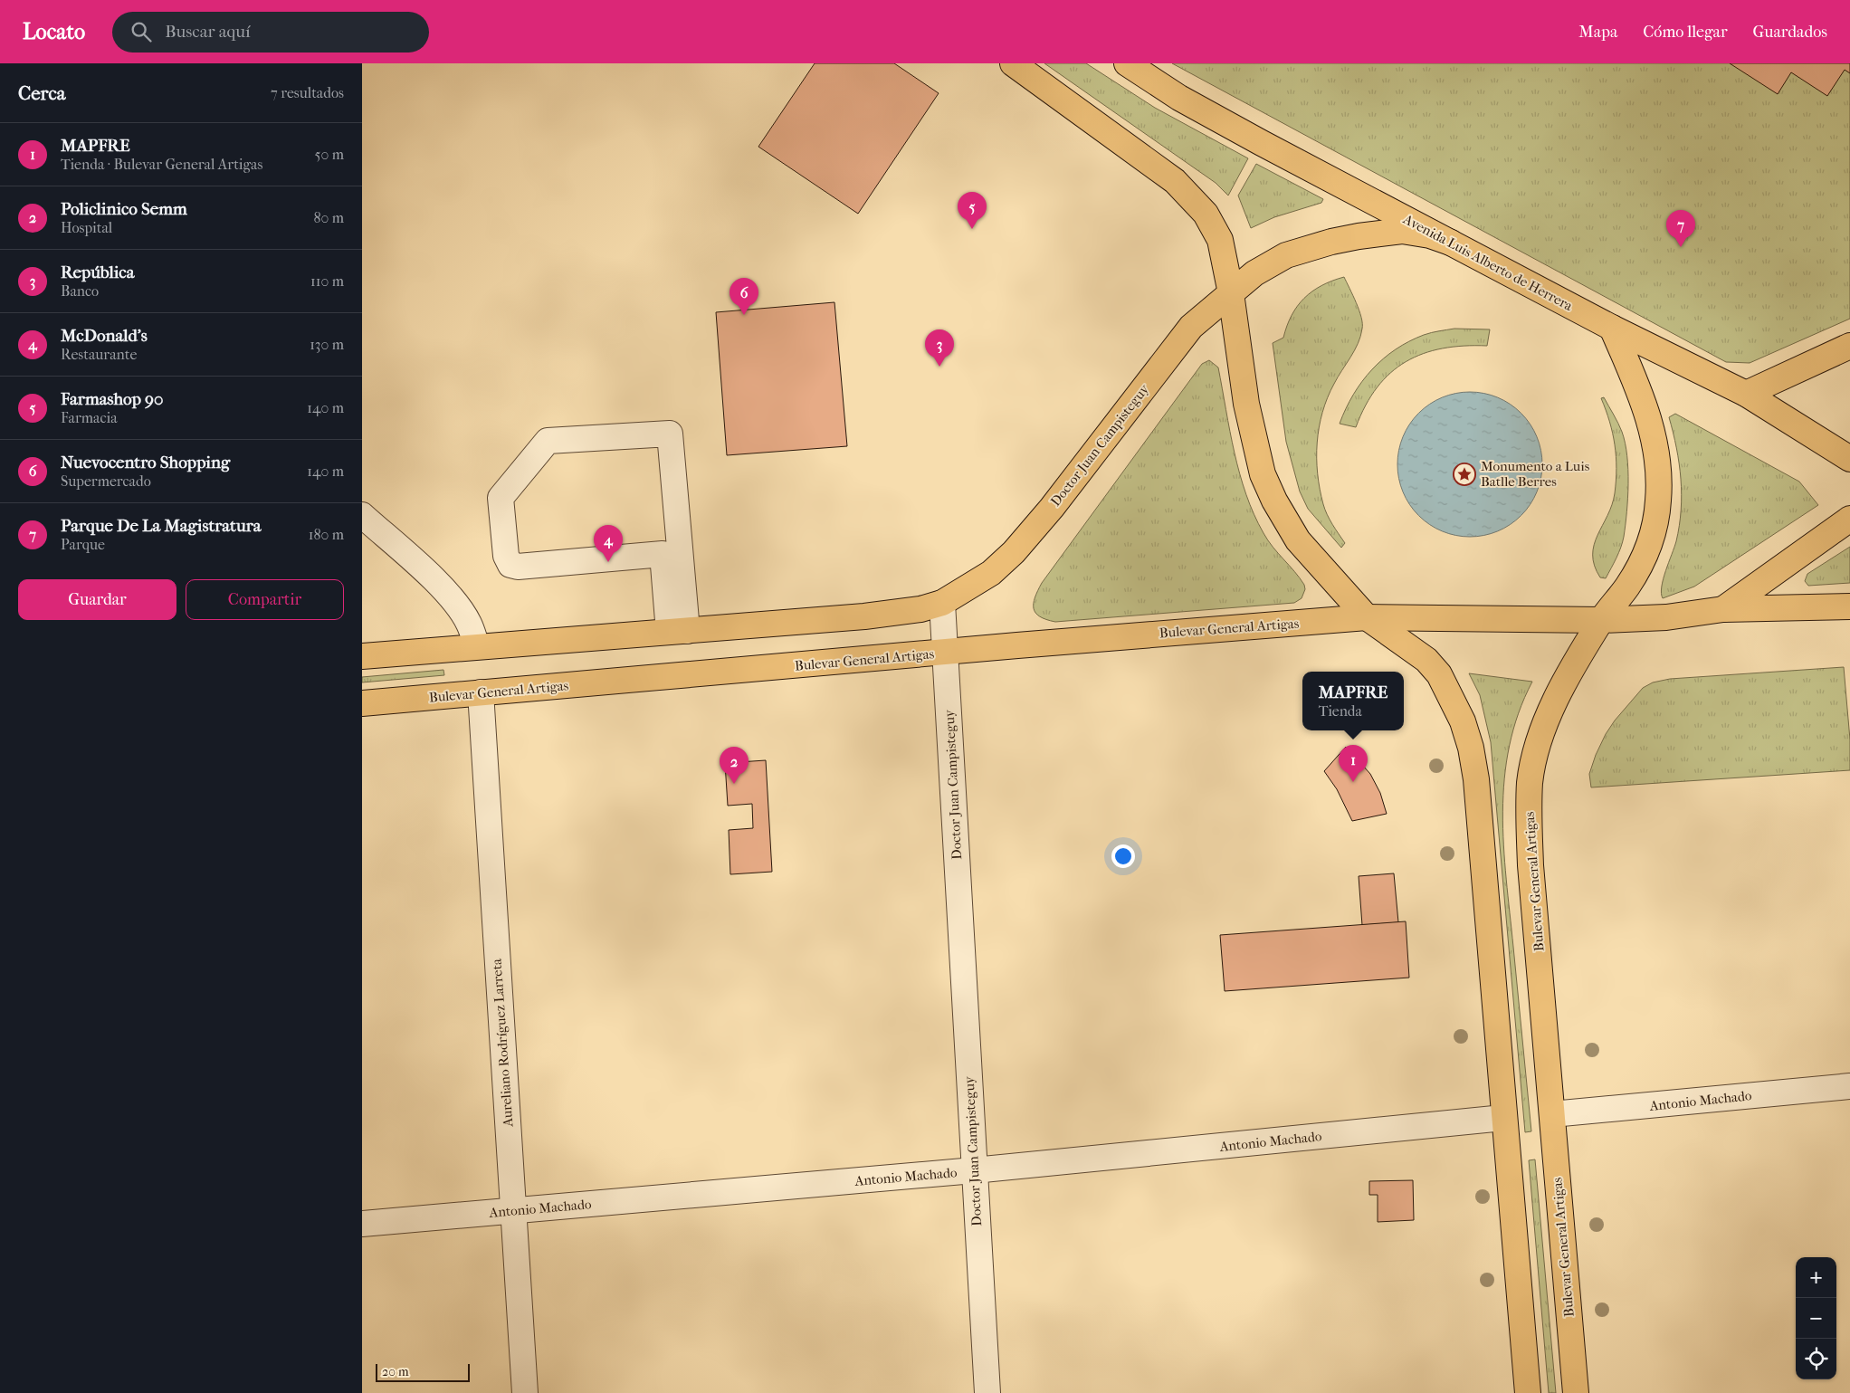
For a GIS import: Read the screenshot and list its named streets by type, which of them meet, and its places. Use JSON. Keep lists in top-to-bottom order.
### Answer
{
  "streets": {
    "main road": ["Avenida Luis Alberto de Herrera", "Doctor Juan Campisteguy", "Bulevar General Artigas"],
    "street": ["Aureliano Rodríguez Larreta", "Antonio Machado"]
  },
  "crossings": [
    ["Avenida Luis Alberto de Herrera", "Doctor Juan Campisteguy"],
    ["Doctor Juan Campisteguy", "Bulevar General Artigas"],
    ["Doctor Juan Campisteguy", "Antonio Machado"],
    ["Bulevar General Artigas", "Aureliano Rodríguez Larreta"],
    ["Bulevar General Artigas", "Antonio Machado"],
    ["Aureliano Rodríguez Larreta", "Antonio Machado"]
  ],
  "places": {
    "place": ["Monumento a Luis Batlle Berres"]
  },
  "scale_bar": "20 m",
  "page": {
    "header": "Locato",
    "search": "Buscar aquí",
    "nav": ["Mapa", "Cómo llegar", "Guardados"],
    "heading": ["Cerca", "7 resultados"],
    "list": [
      {
        "mark": "1",
        "name": "MAPFRE",
        "note": "Tienda · Bulevar General Artigas",
        "value": "50 m"
      },
      {
        "mark": "2",
        "name": "Policlinico Semm",
        "note": "Hospital",
        "value": "80 m"
      },
      {
        "mark": "3",
        "name": "República",
        "note": "Banco",
        "value": "110 m"
      },
      {
        "mark": "4",
        "name": "McDonald's",
        "note": "Restaurante",
        "value": "130 m"
      },
      {
        "mark": "5",
        "name": "Farmashop 90",
        "note": "Farmacia",
        "value": "140 m"
      },
      {
        "mark": "6",
        "name": "Nuevocentro Shopping",
        "note": "Supermercado",
        "value": "140 m"
      },
      {
        "mark": "7",
        "name": "Parque De La Magistratura",
        "note": "Parque",
        "value": "180 m"
      }
    ],
    "pins": [
      "5",
      "7",
      "6",
      "3",
      "4",
      "1",
      "2"
    ],
    "buttons": ["Guardar", "Compartir"],
    "popup": ["MAPFRE", "Tienda"],
    "map_buttons": ["+", "−"],
    "scale": "20 m"
  }
}
